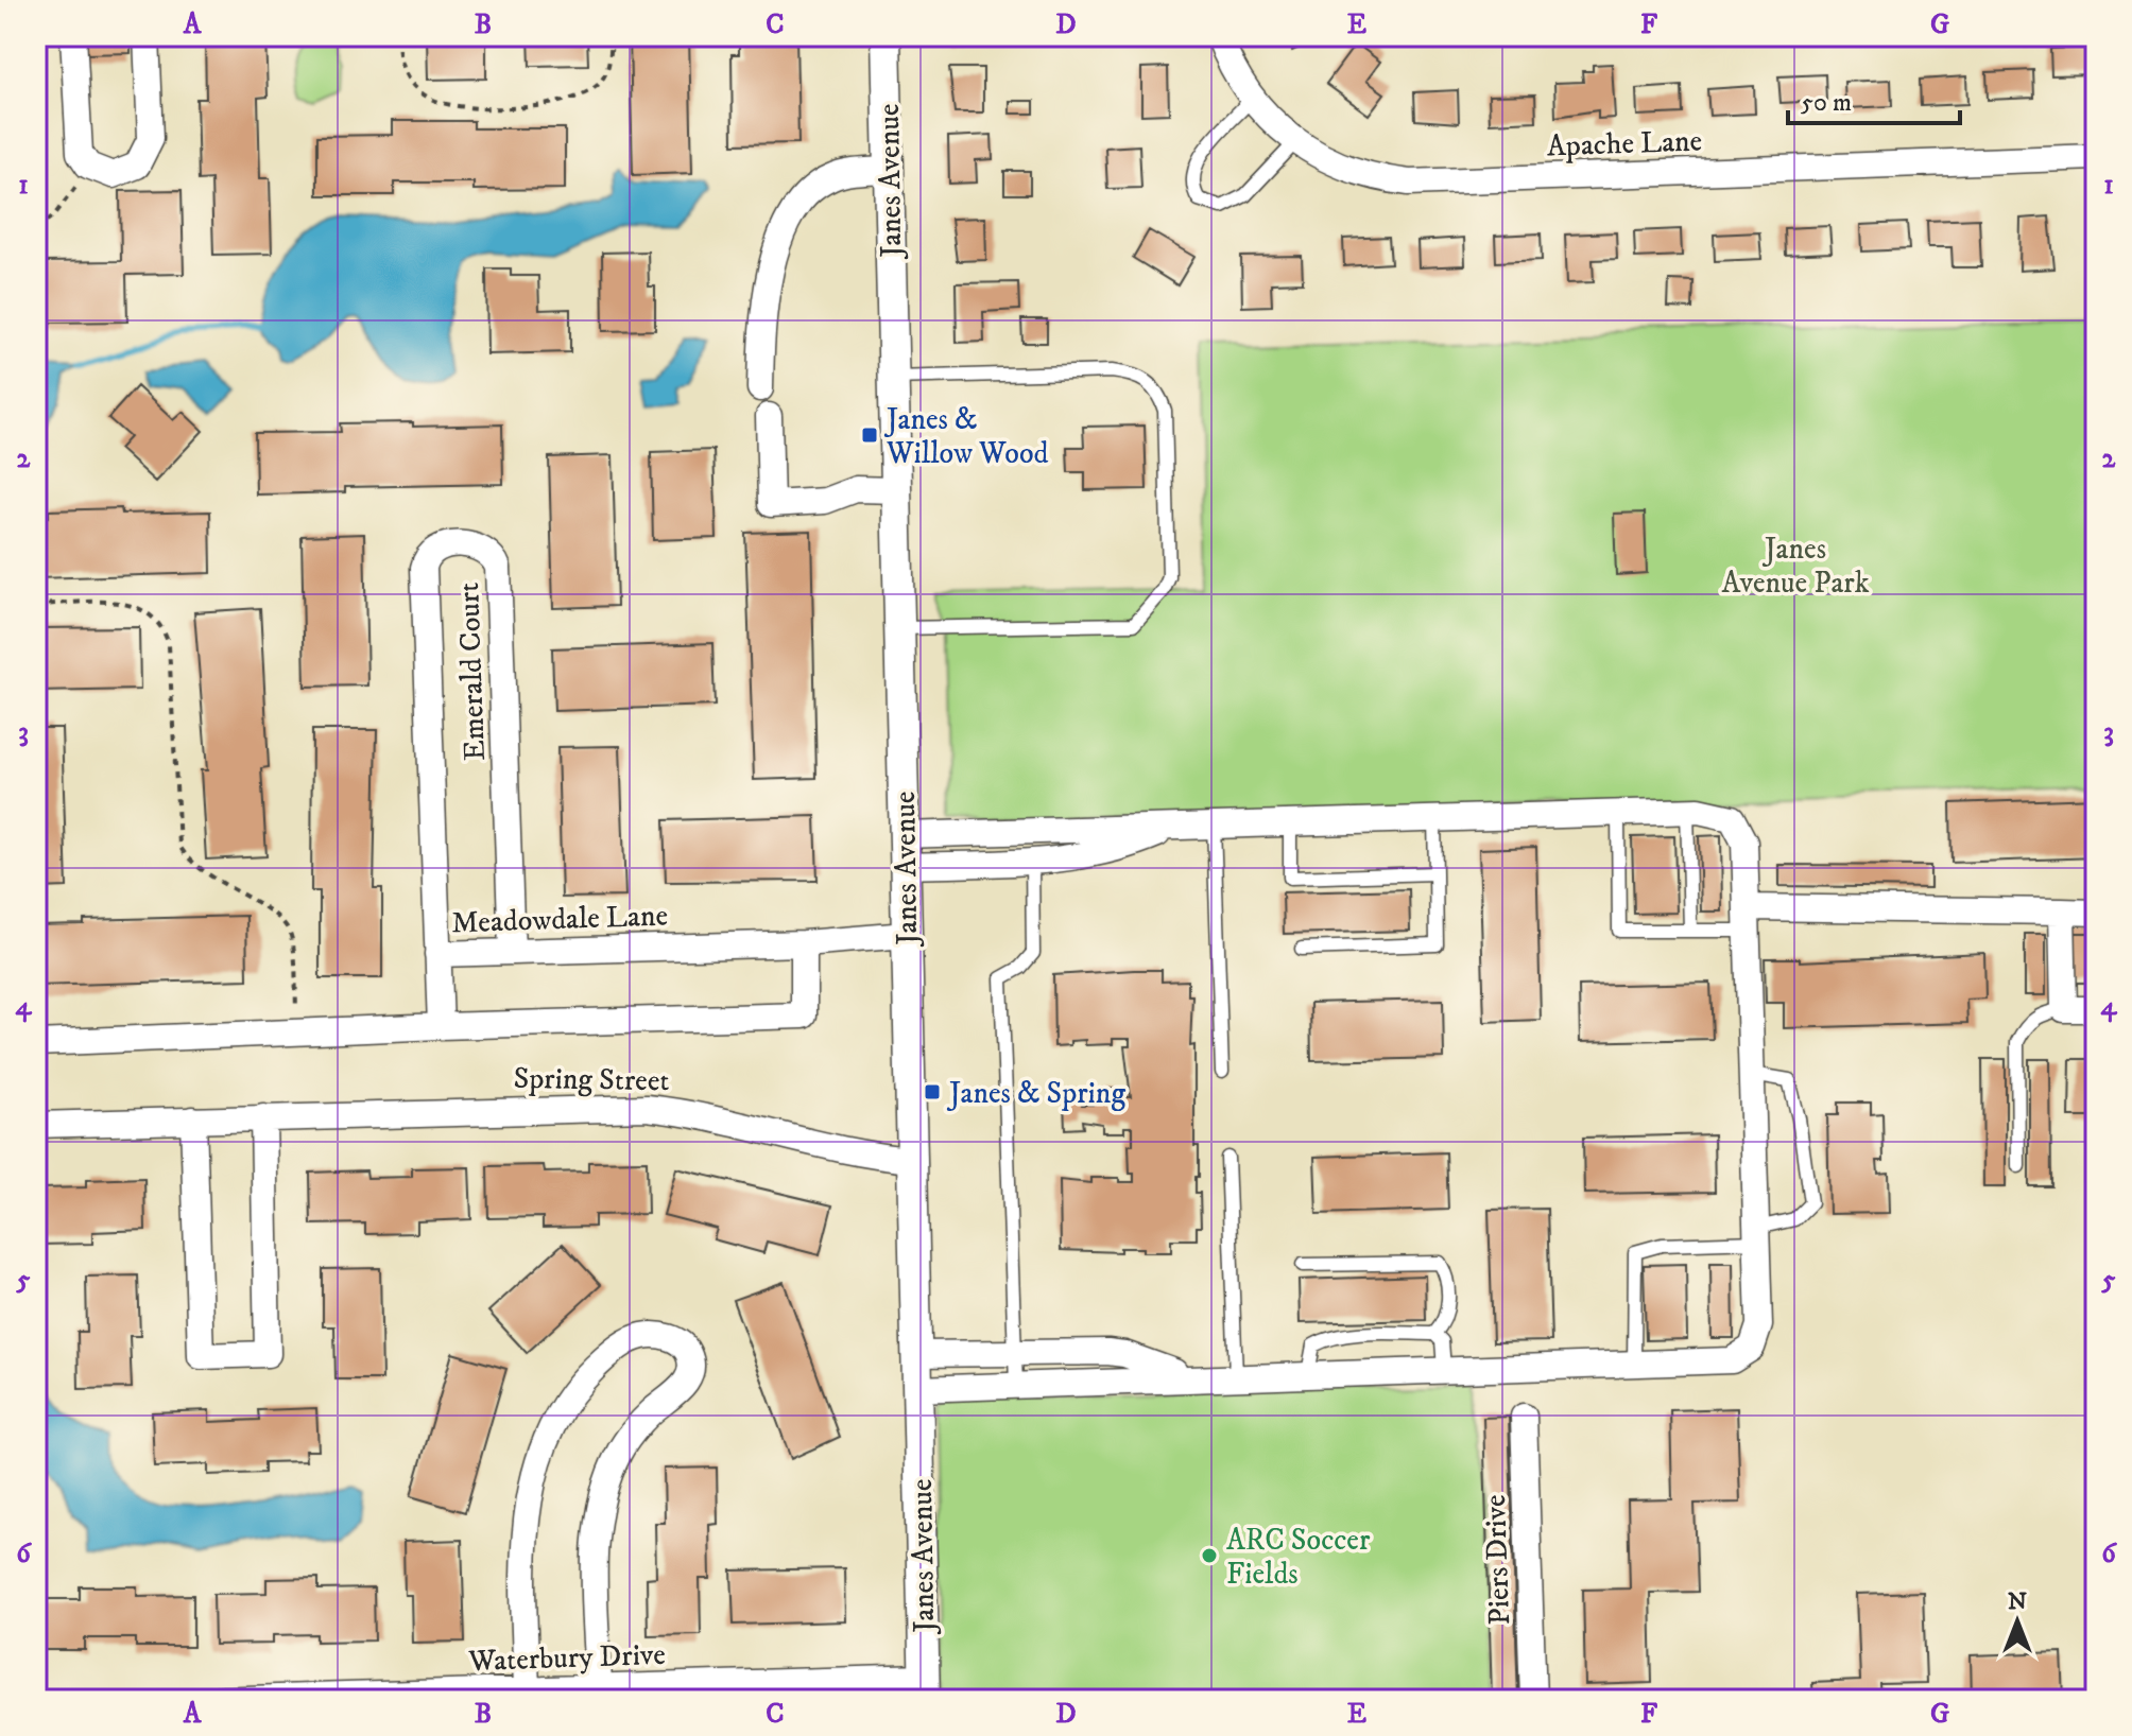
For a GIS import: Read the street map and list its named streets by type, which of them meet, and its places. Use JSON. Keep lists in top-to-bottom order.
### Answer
{
  "streets": {
    "street": [
      "Apache Lane",
      "Janes Avenue",
      "Emerald Court",
      "Meadowdale Lane",
      "Spring Street",
      "Piers Drive",
      "Waterbury Drive"
    ]
  },
  "crossings": [
    ["Janes Avenue", "Meadowdale Lane"],
    ["Janes Avenue", "Spring Street"],
    ["Janes Avenue", "Waterbury Drive"],
    ["Emerald Court", "Meadowdale Lane"]
  ],
  "parks": ["Janes Avenue Park"],
  "places": {
    "transit": ["Janes & Willow Wood", "Janes & Spring"],
    "other": ["ARC Soccer Fields"]
  },
  "scale_bar": "50 m",
  "north": "top",
  "grid": {
    "columns": [
      "A",
      "B",
      "C",
      "D",
      "E",
      "F",
      "G"
    ],
    "rows": [
      "1",
      "2",
      "3",
      "4",
      "5",
      "6"
    ]
  }
}
